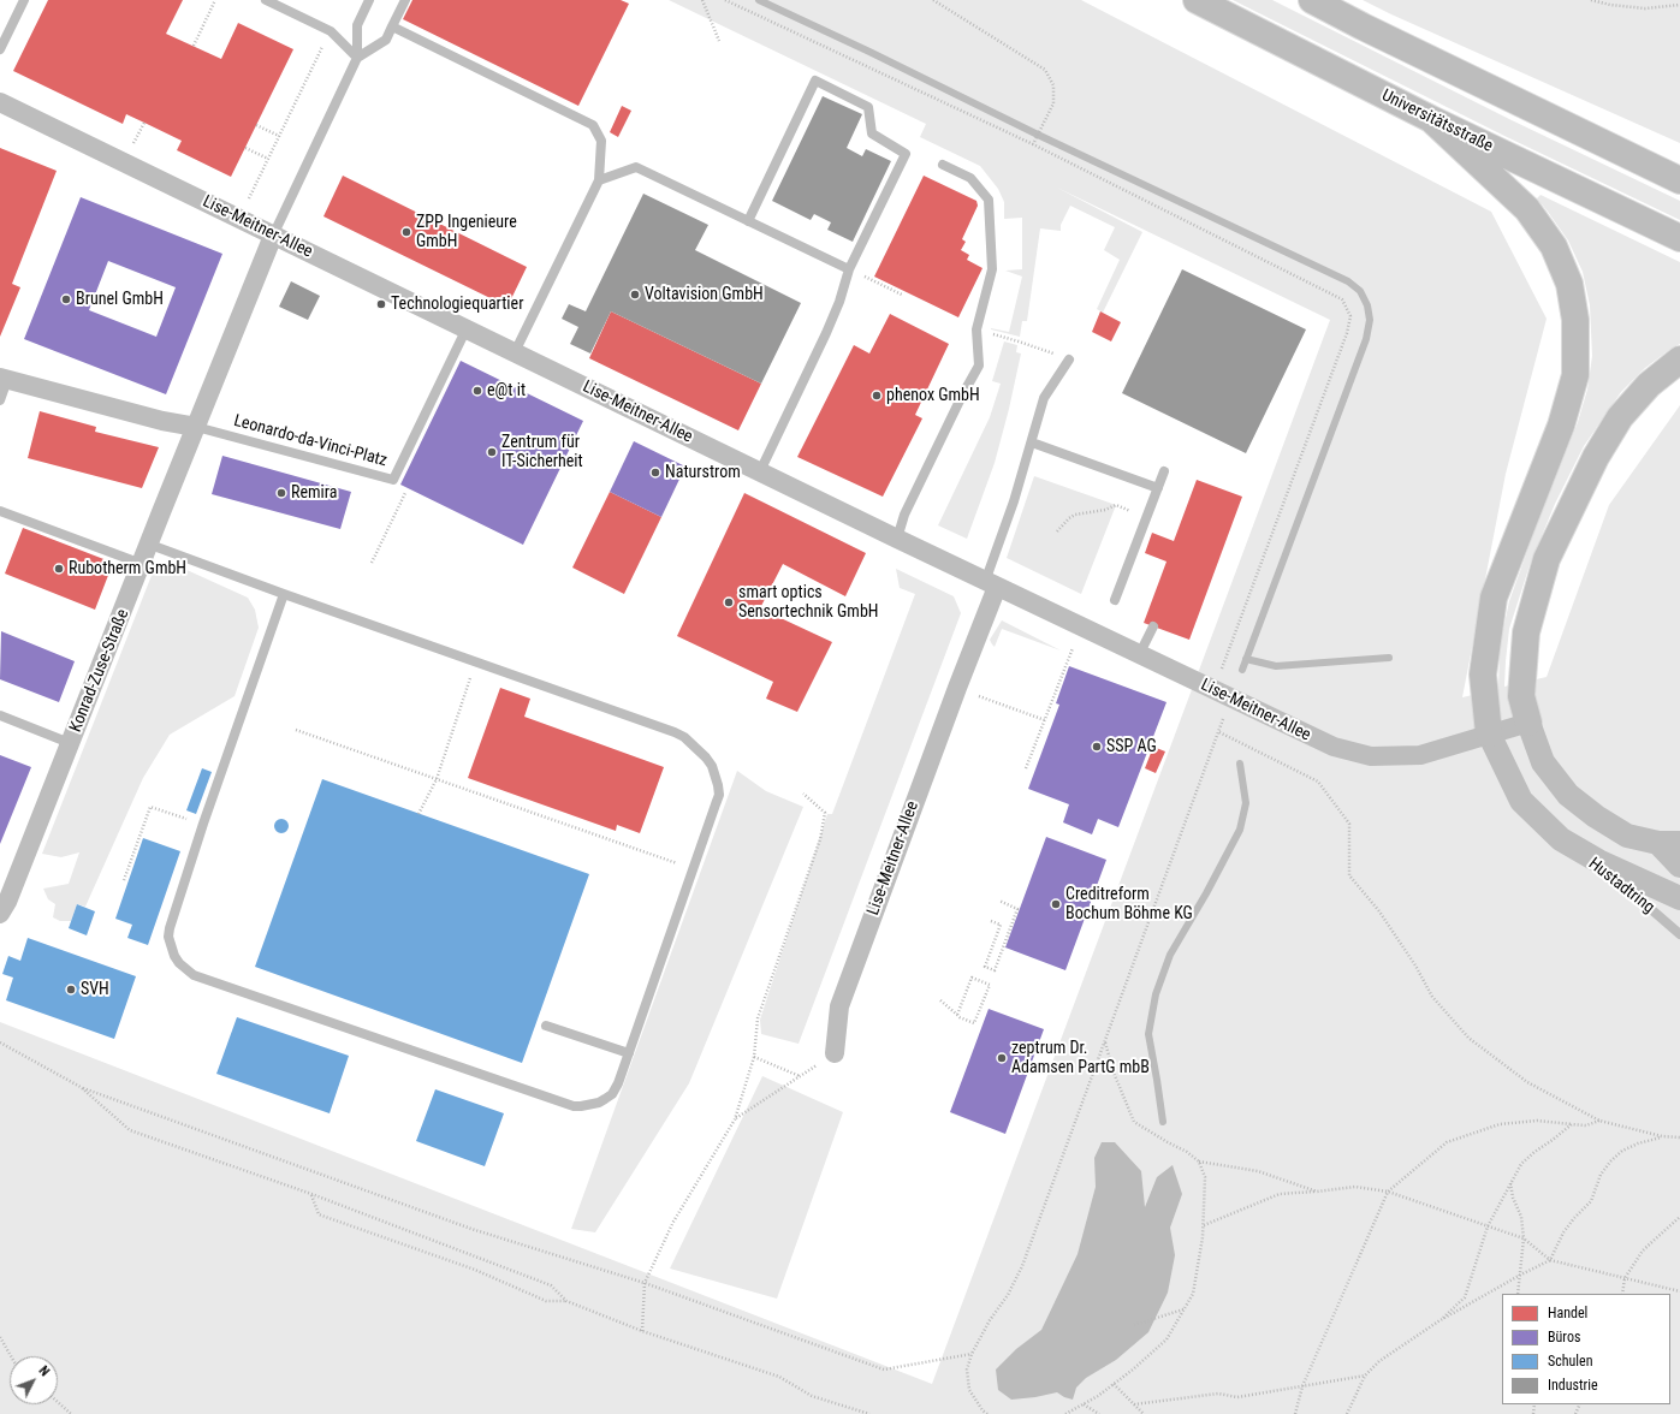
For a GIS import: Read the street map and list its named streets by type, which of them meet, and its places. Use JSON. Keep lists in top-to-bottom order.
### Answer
{
  "streets": {
    "highway": ["Universitätsstraße"],
    "street": ["Lise-Meitner-Allee", "Konrad-Zuse-Straße", "Hustadtring"],
    "lane": ["Leonardo-da-Vinci-Platz"]
  },
  "crossings": [
    ["Lise-Meitner-Allee", "Leonardo-da-Vinci-Platz"],
    ["Lise-Meitner-Allee", "Konrad-Zuse-Straße"],
    ["Lise-Meitner-Allee", "Hustadtring"],
    ["Leonardo-da-Vinci-Platz", "Konrad-Zuse-Straße"]
  ],
  "places": [
    "ZPP Ingenieure GmbH",
    "Voltavision GmbH",
    "Brunel GmbH",
    "Technologiequartier",
    "e@t it",
    "phenox GmbH",
    "Zentrum für IT-Sicherheit",
    "Naturstrom",
    "Remira",
    "Rubotherm GmbH",
    "smart optics Sensortechnik GmbH",
    "SSP AG",
    "Creditreform Bochum Böhme KG",
    "SVH",
    "zeptrum Dr. Adamsen PartG mbB"
  ],
  "legend": [
    "Handel",
    "Büros",
    "Schulen",
    "Industrie"
  ],
  "north": "top right"
}
